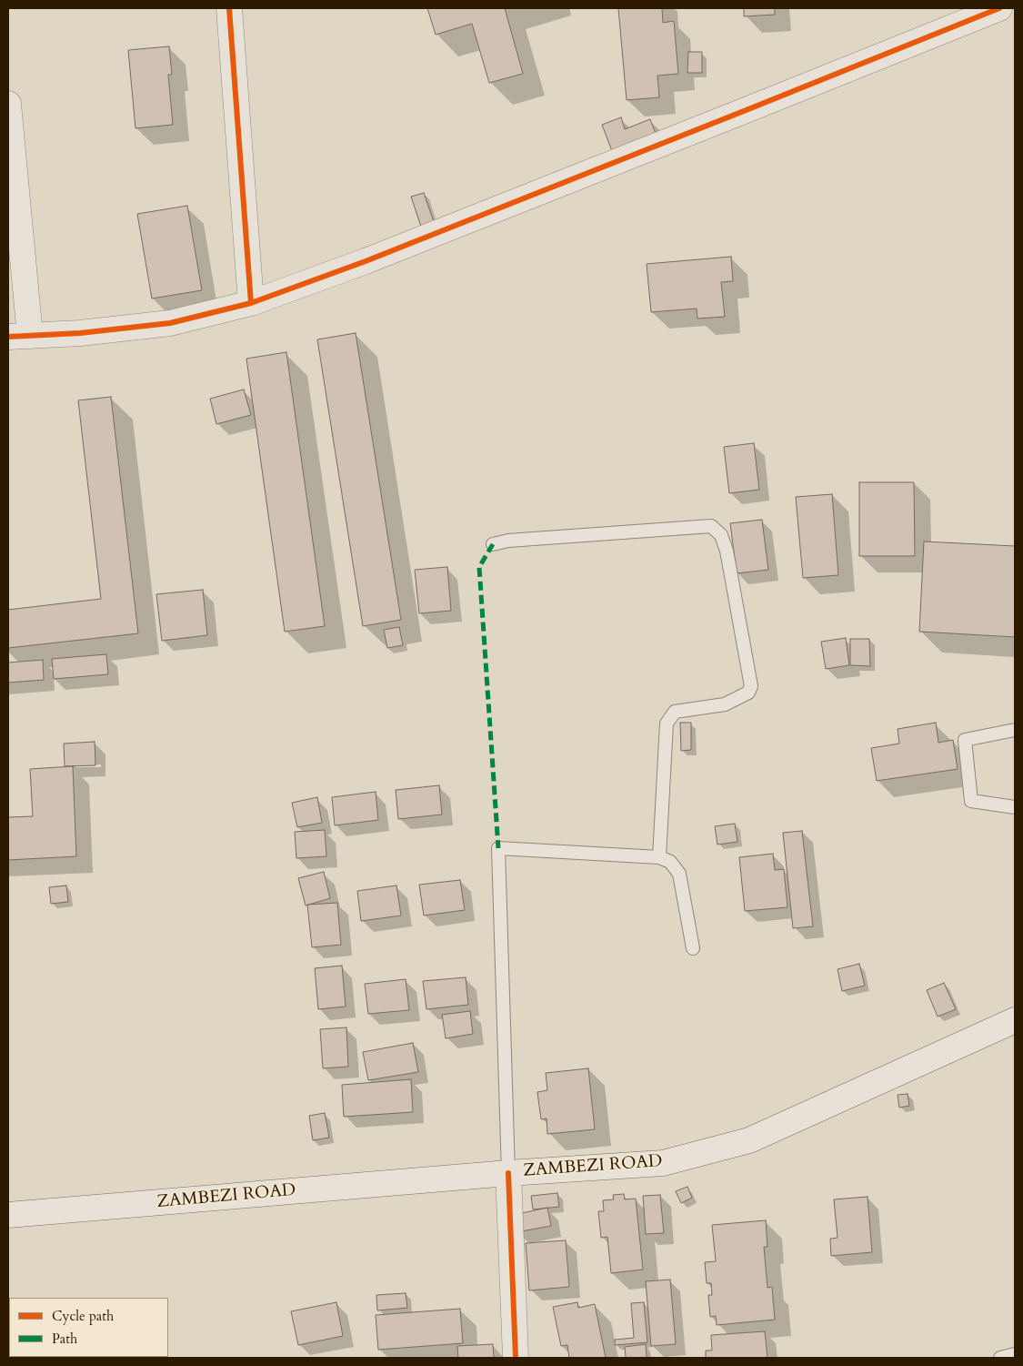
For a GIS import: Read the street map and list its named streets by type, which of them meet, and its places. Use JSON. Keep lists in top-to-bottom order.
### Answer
{
  "streets": {
    "street": ["ZAMBEZI ROAD"]
  },
  "legend": ["Cycle path", "Path"]
}
